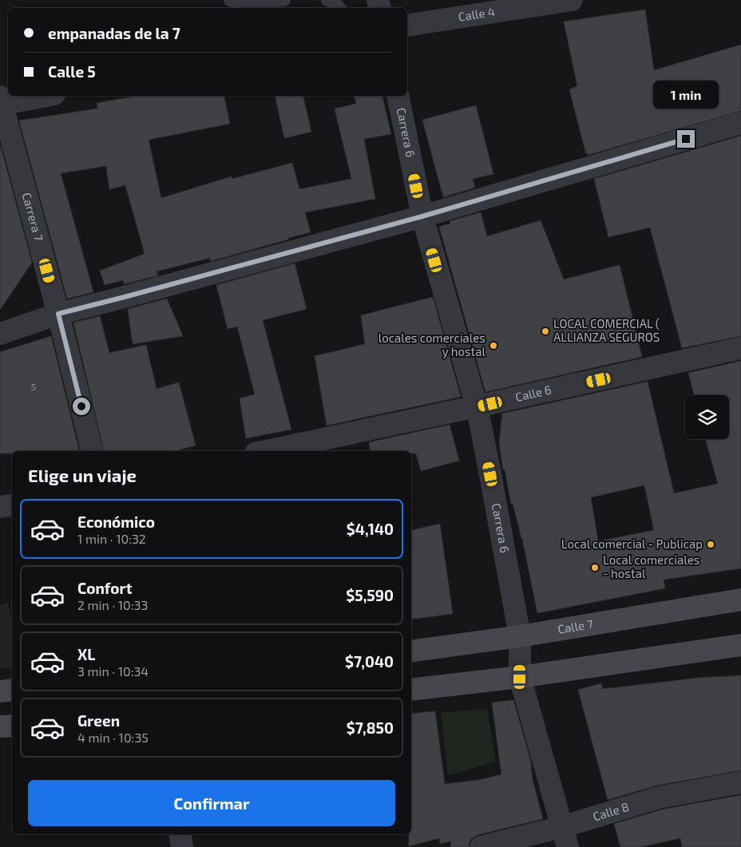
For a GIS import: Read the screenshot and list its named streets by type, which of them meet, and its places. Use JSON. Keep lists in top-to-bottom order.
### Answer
{
  "streets": {
    "street": [
      "Calle 4",
      "Carrera 6",
      "Carrera 7",
      "Calle 6",
      "Calle 7",
      "Calle 8"
    ]
  },
  "crossings": [
    ["Carrera 6", "Calle 6"],
    ["Carrera 6", "Calle 7"],
    ["Carrera 6", "Calle 8"]
  ],
  "places": [
    "LOCAL COMERCIAL ( ALLIANZA SEGUROS",
    "locales comerciales y hostal",
    "Local comercial - Publicap",
    "Local comerciales - hostal"
  ],
  "house_numbers": ["5"],
  "page": {
    "banner": ["empanadas de la 7", "Calle 5"],
    "bubble": "1 min",
    "heading": "Elige un viaje",
    "list": [
      {
        "name": "Económico",
        "note": "1 min · 10:32",
        "value": "$4,140"
      },
      {
        "name": "Confort",
        "note": "2 min · 10:33",
        "value": "$5,590"
      },
      {
        "name": "XL",
        "note": "3 min · 10:34",
        "value": "$7,040"
      },
      {
        "name": "Green",
        "note": "4 min · 10:35",
        "value": "$7,850"
      }
    ],
    "buttons": "Confirmar"
  }
}
